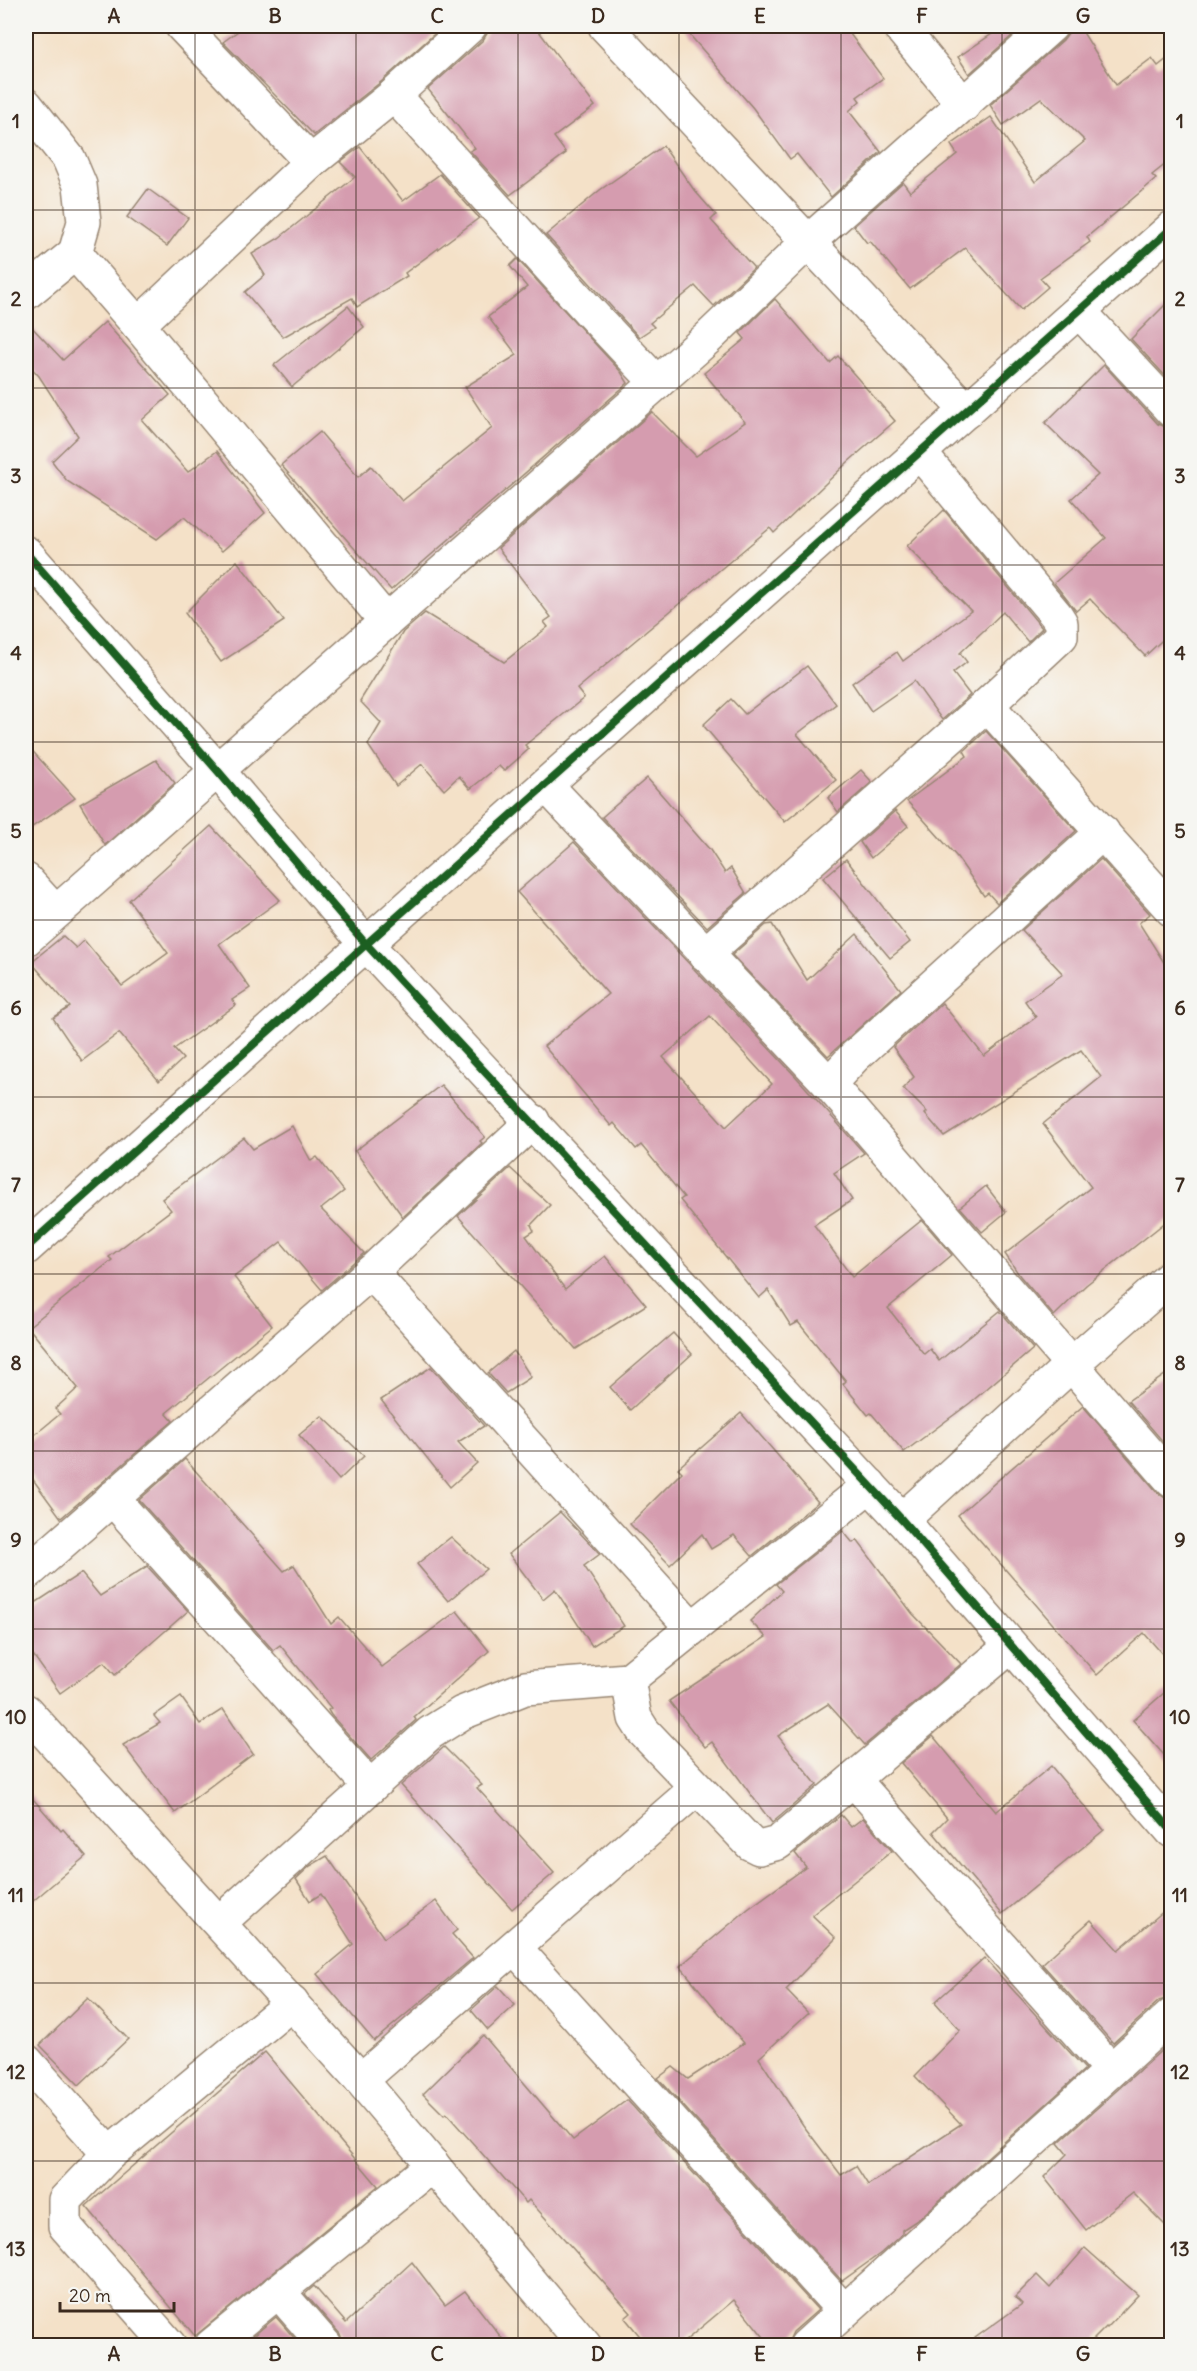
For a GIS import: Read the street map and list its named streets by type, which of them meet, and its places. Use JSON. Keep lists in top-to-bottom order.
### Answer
{
  "scale_bar": "20 m",
  "grid": {
    "columns": [
      "A",
      "B",
      "C",
      "D",
      "E",
      "F",
      "G"
    ],
    "rows": [
      "1",
      "2",
      "3",
      "4",
      "5",
      "6",
      "7",
      "8",
      "9",
      "10",
      "11",
      "12",
      "13"
    ]
  }
}
